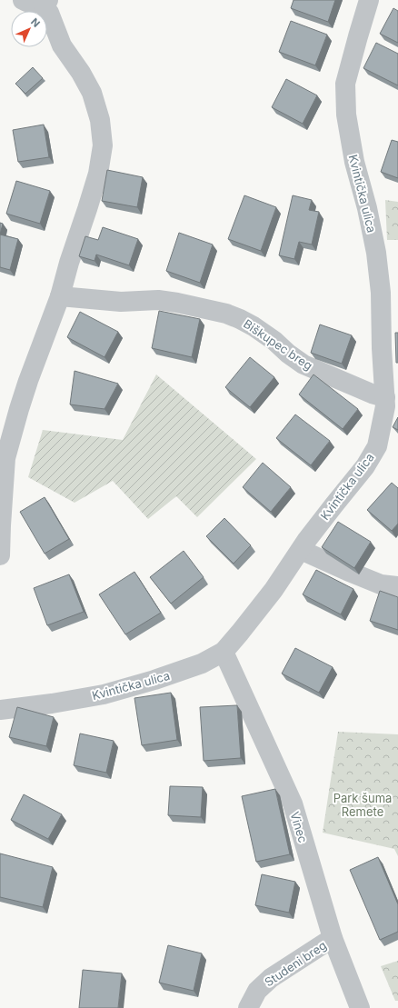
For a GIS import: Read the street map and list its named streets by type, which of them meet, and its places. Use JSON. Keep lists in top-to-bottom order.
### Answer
{
  "streets": {
    "street": [
      "Kvintička ulica",
      "Biškupec breg",
      "Vinec",
      "Studeni breg"
    ]
  },
  "crossings": [
    ["Kvintička ulica", "Biškupec breg"],
    ["Kvintička ulica", "Vinec"],
    ["Vinec", "Studeni breg"]
  ],
  "parks": ["Park šuma Remete"],
  "north": "top right"
}
